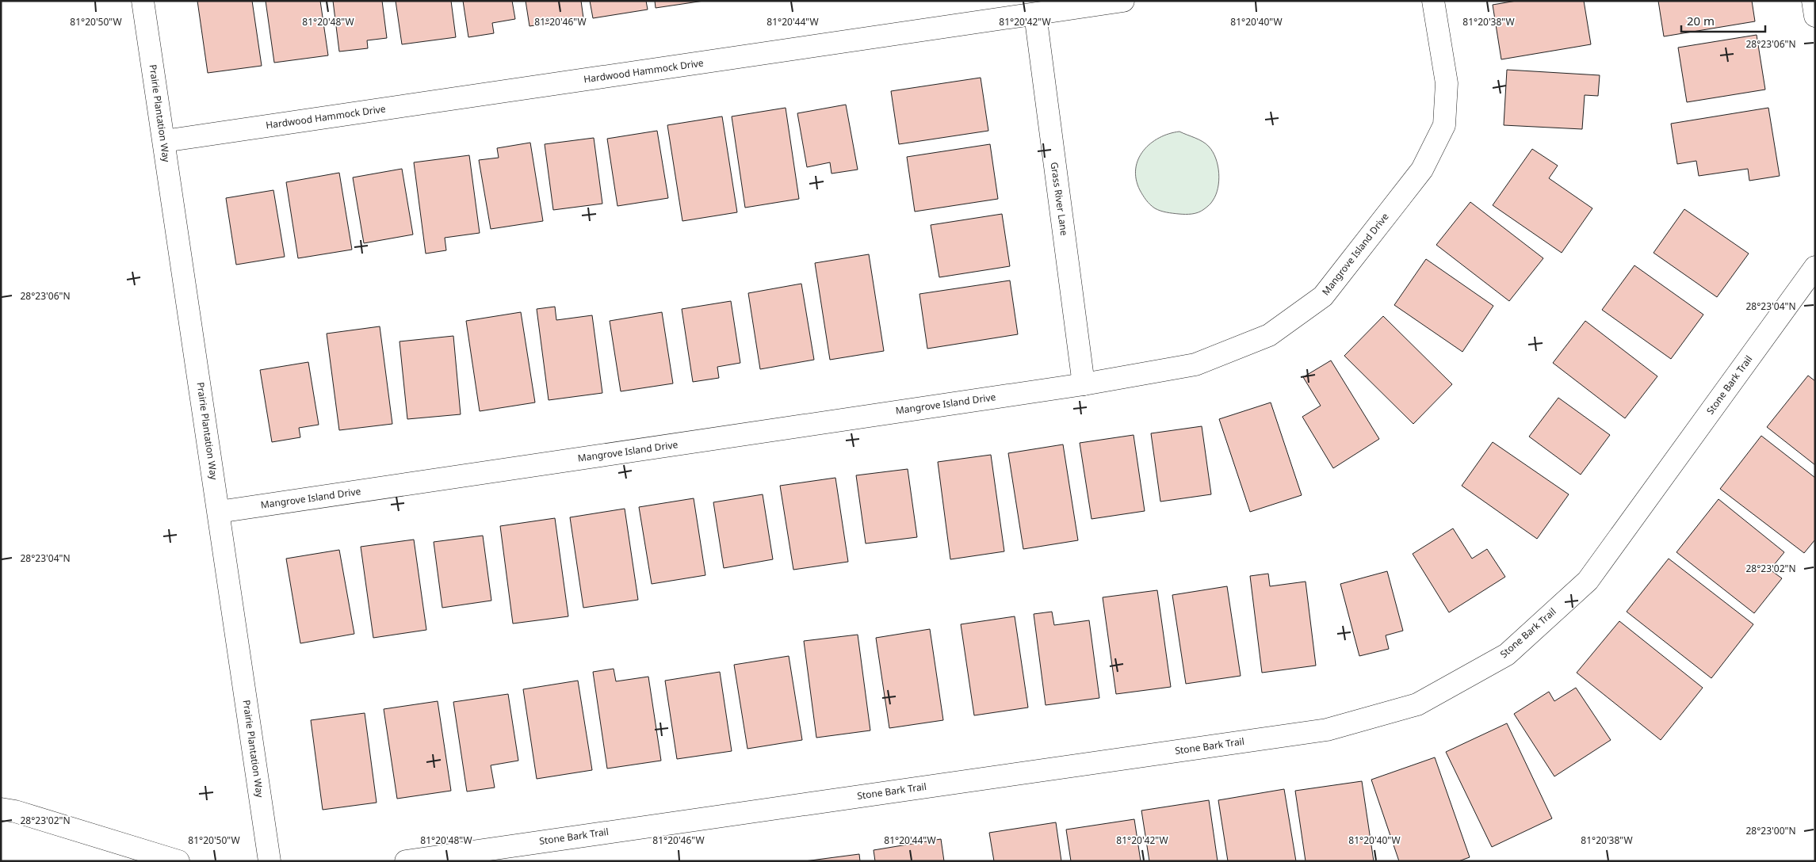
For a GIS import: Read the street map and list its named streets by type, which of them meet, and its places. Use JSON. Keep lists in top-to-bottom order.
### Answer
{
  "streets": {
    "street": [
      "Hardwood Hammock Drive",
      "Prairie Plantation Way",
      "Grass River Lane",
      "Mangrove Island Drive",
      "Stone Bark Trail"
    ]
  },
  "crossings": [
    ["Hardwood Hammock Drive", "Prairie Plantation Way"],
    ["Hardwood Hammock Drive", "Grass River Lane"],
    ["Prairie Plantation Way", "Mangrove Island Drive"],
    ["Grass River Lane", "Mangrove Island Drive"]
  ],
  "scale_bar": "20 m",
  "coordinates": [
    "81°20'50\"W",
    "81°20'48\"W",
    "81°20'46\"W",
    "81°20'44\"W",
    "81°20'42\"W",
    "81°20'40\"W",
    "81°20'38\"W",
    "28°23'06\"N",
    "28°23'04\"N",
    "28°23'02\"N",
    "28°23'00\"N"
  ]
}
